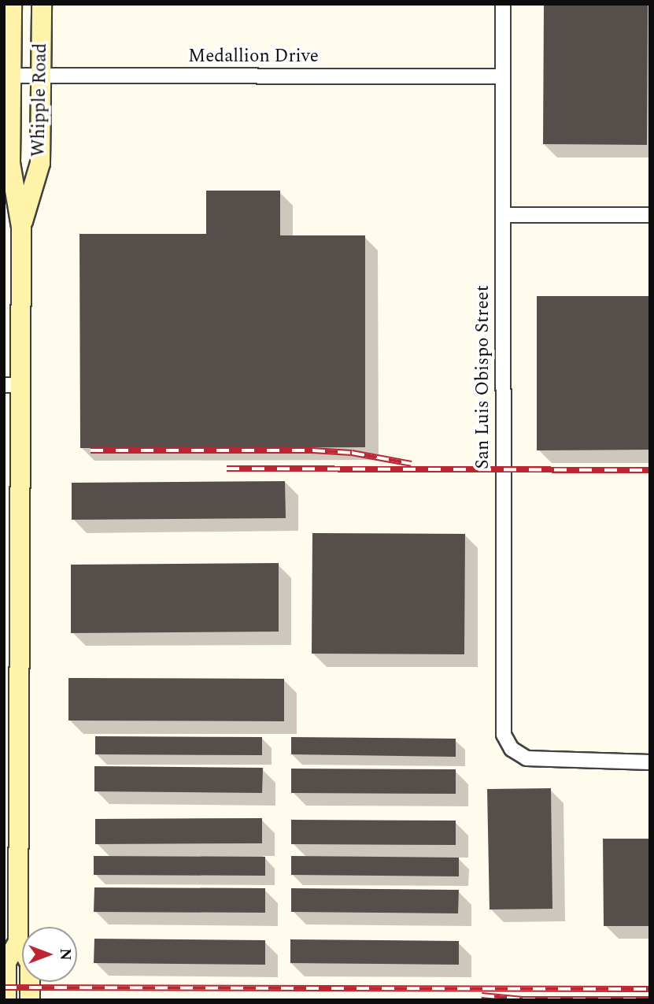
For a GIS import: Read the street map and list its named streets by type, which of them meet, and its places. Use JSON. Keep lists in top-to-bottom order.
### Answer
{
  "streets": {
    "main road": ["Whipple Road"],
    "street": ["Medallion Drive", "San Luis Obispo Street"]
  },
  "crossings": [
    ["Medallion Drive", "Whipple Road"],
    ["Medallion Drive", "San Luis Obispo Street"]
  ],
  "north": "right"
}
